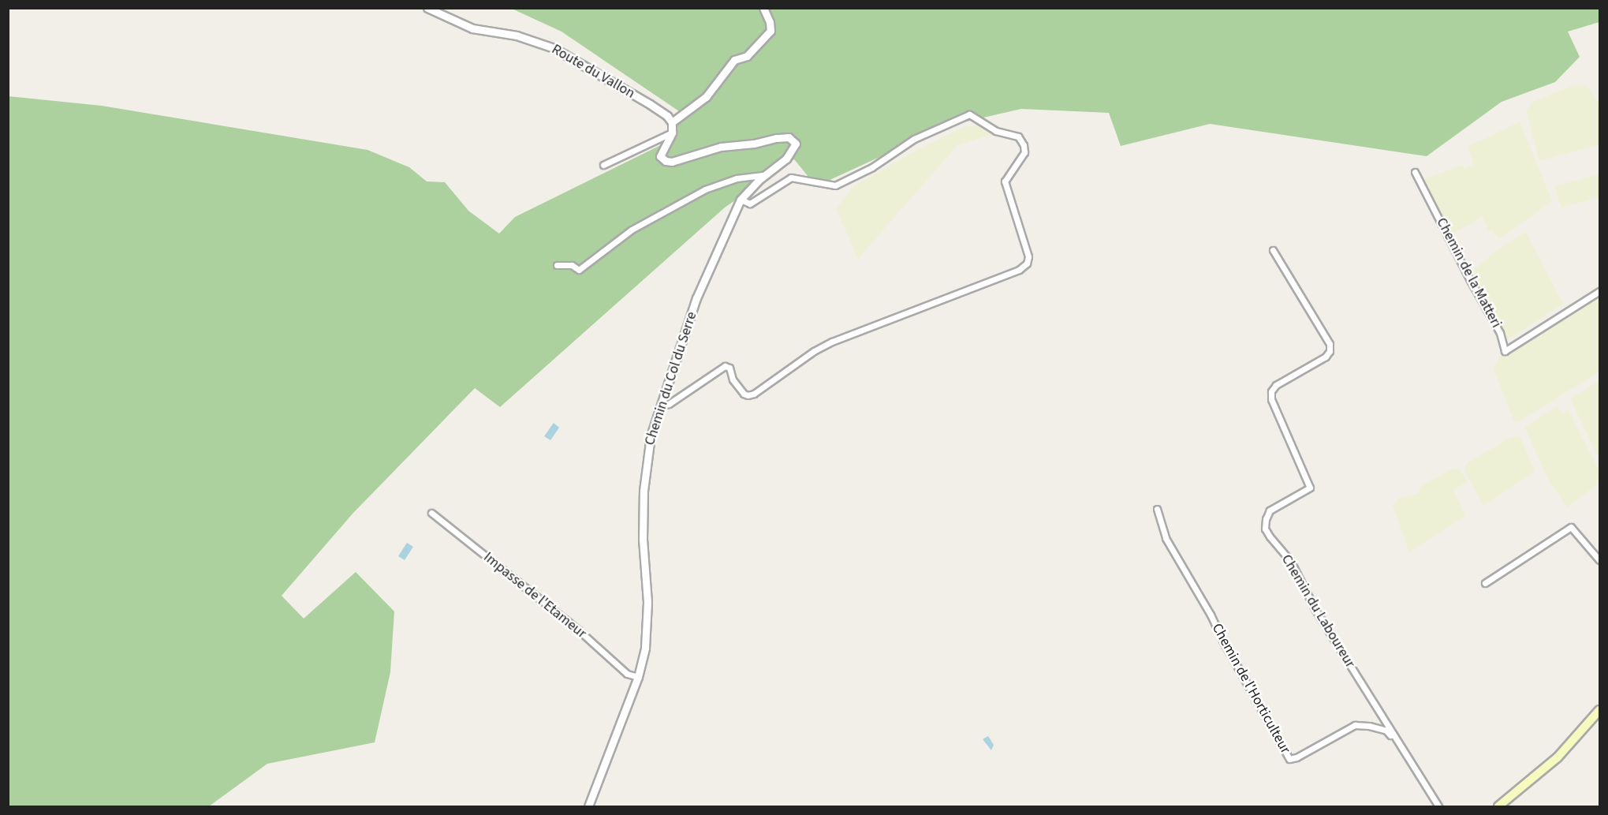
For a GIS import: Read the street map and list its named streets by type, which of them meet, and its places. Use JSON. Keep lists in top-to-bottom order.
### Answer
{
  "streets": {
    "street": [
      "Route du Vallon",
      "Chemin de la Matteri",
      "Chemin du Col du Serre",
      "Impasse de l'Etameur",
      "Chemin du Laboureur",
      "Chemin de l'Horticulteur"
    ]
  },
  "crossings": [
    ["Chemin du Col du Serre", "Impasse de l'Etameur"],
    ["Chemin du Laboureur", "Chemin de l'Horticulteur"]
  ]
}
